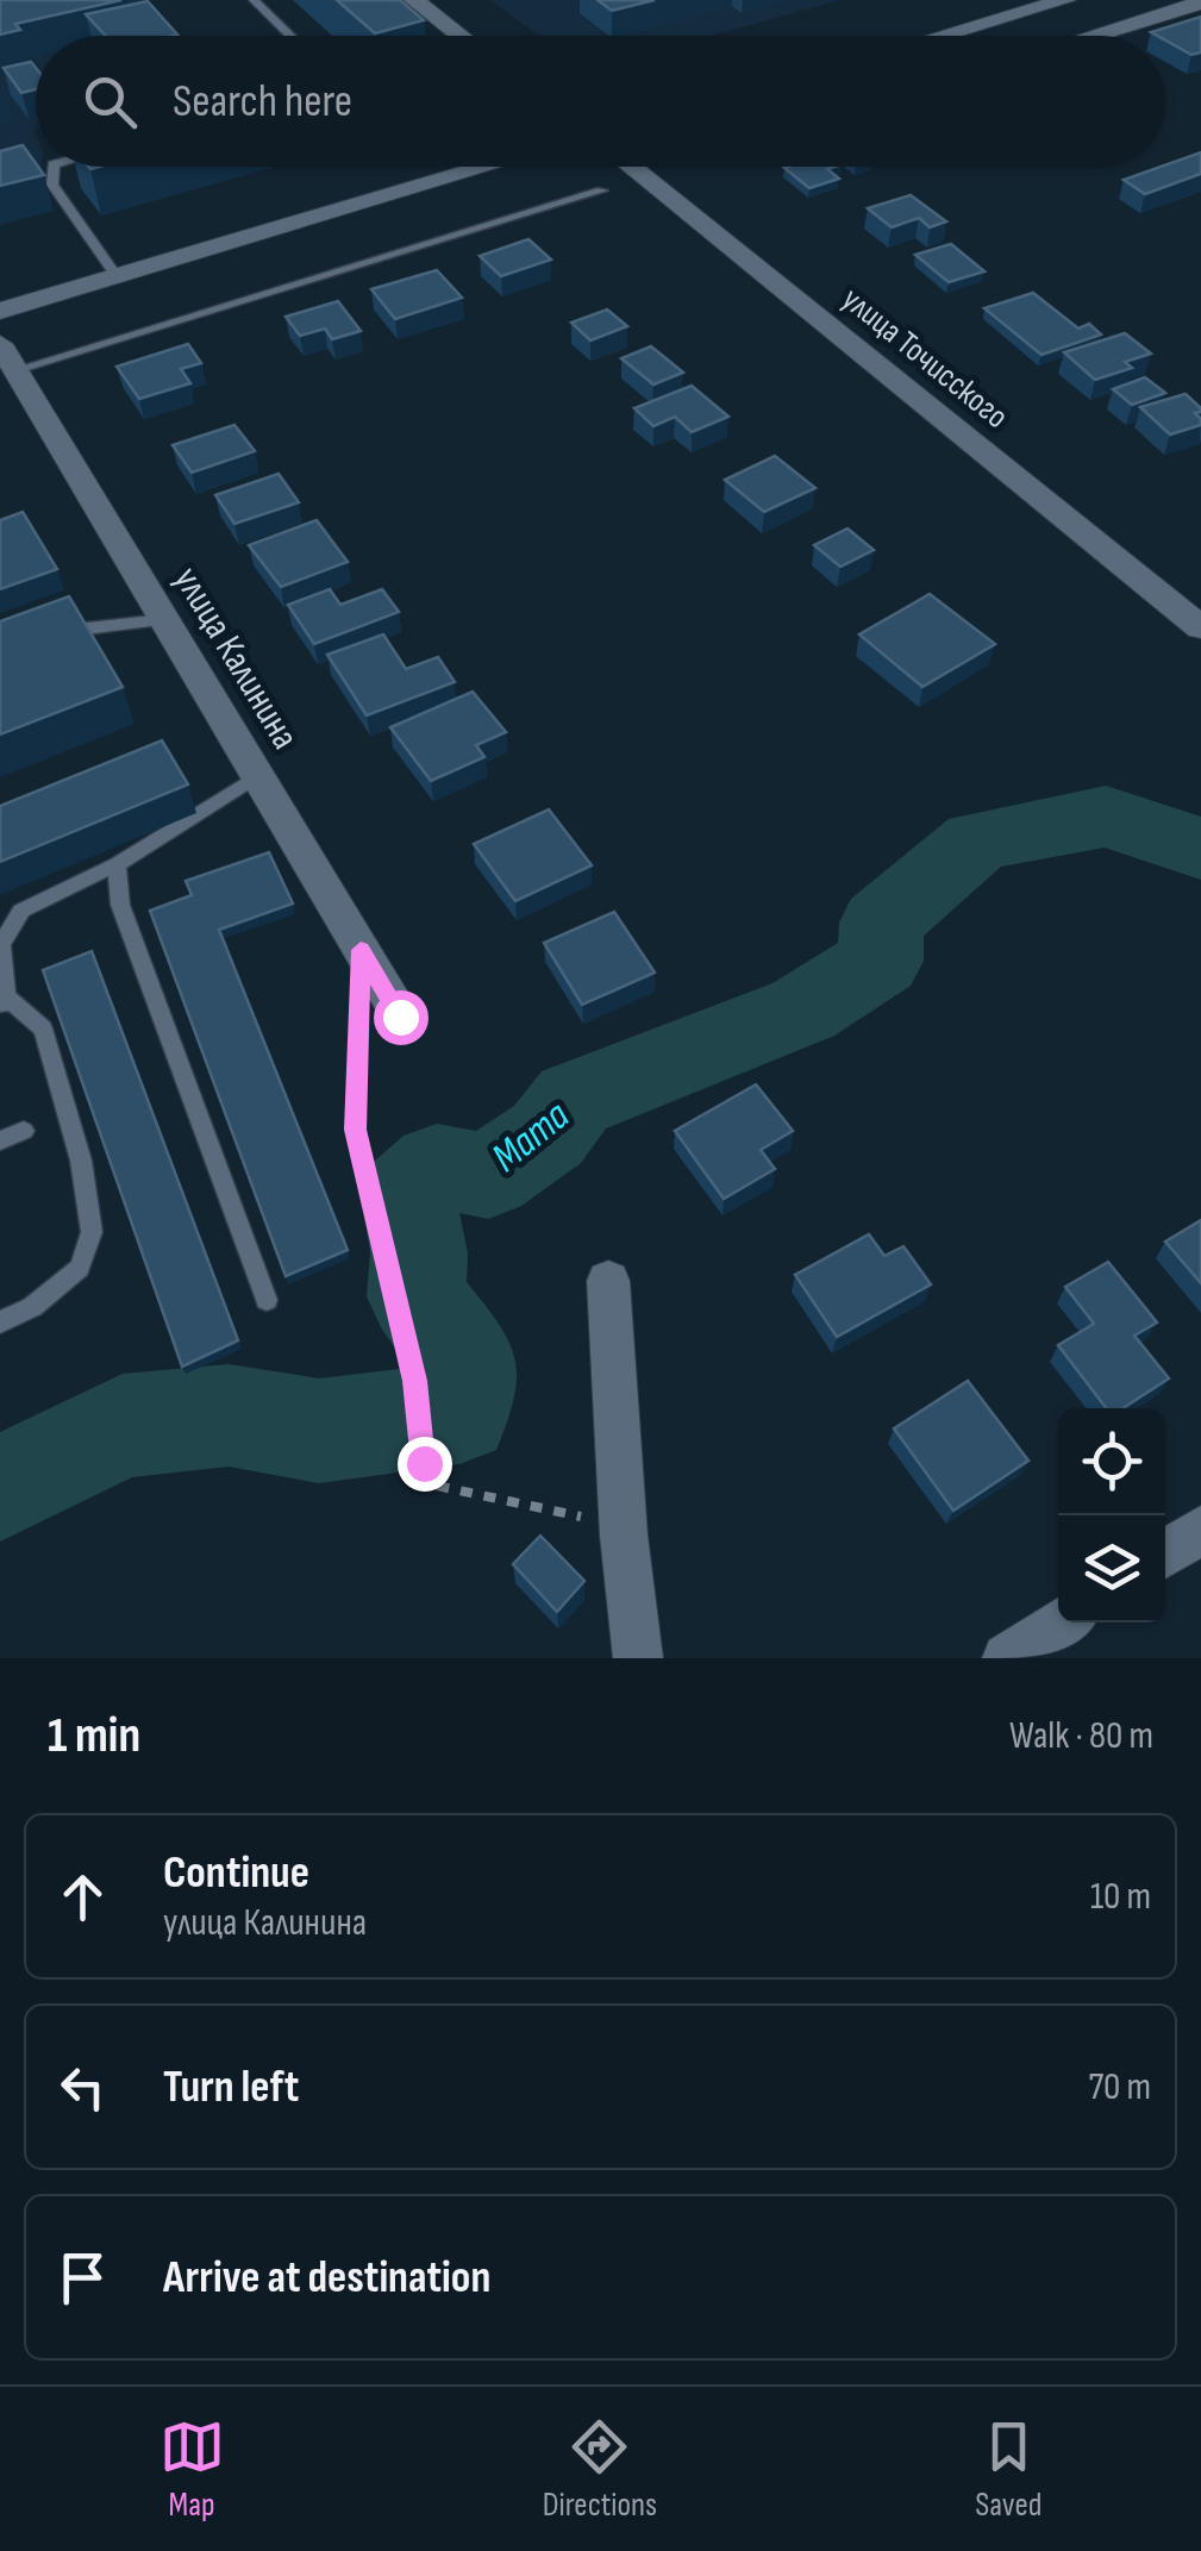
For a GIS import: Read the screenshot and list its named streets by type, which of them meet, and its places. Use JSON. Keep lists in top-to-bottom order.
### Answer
{
  "streets": {
    "street": ["улица Точисского", "улица Калинина"]
  },
  "water": ["Мата"],
  "page": {
    "search": "Search here",
    "heading": ["1 min", "Walk · 80 m"],
    "list": [
      ["Continue", "улица Калинина", "10 m"],
      ["Turn left", "70 m"],
      "Arrive at destination"
    ],
    "nav": ["Map", "Directions", "Saved"]
  }
}
